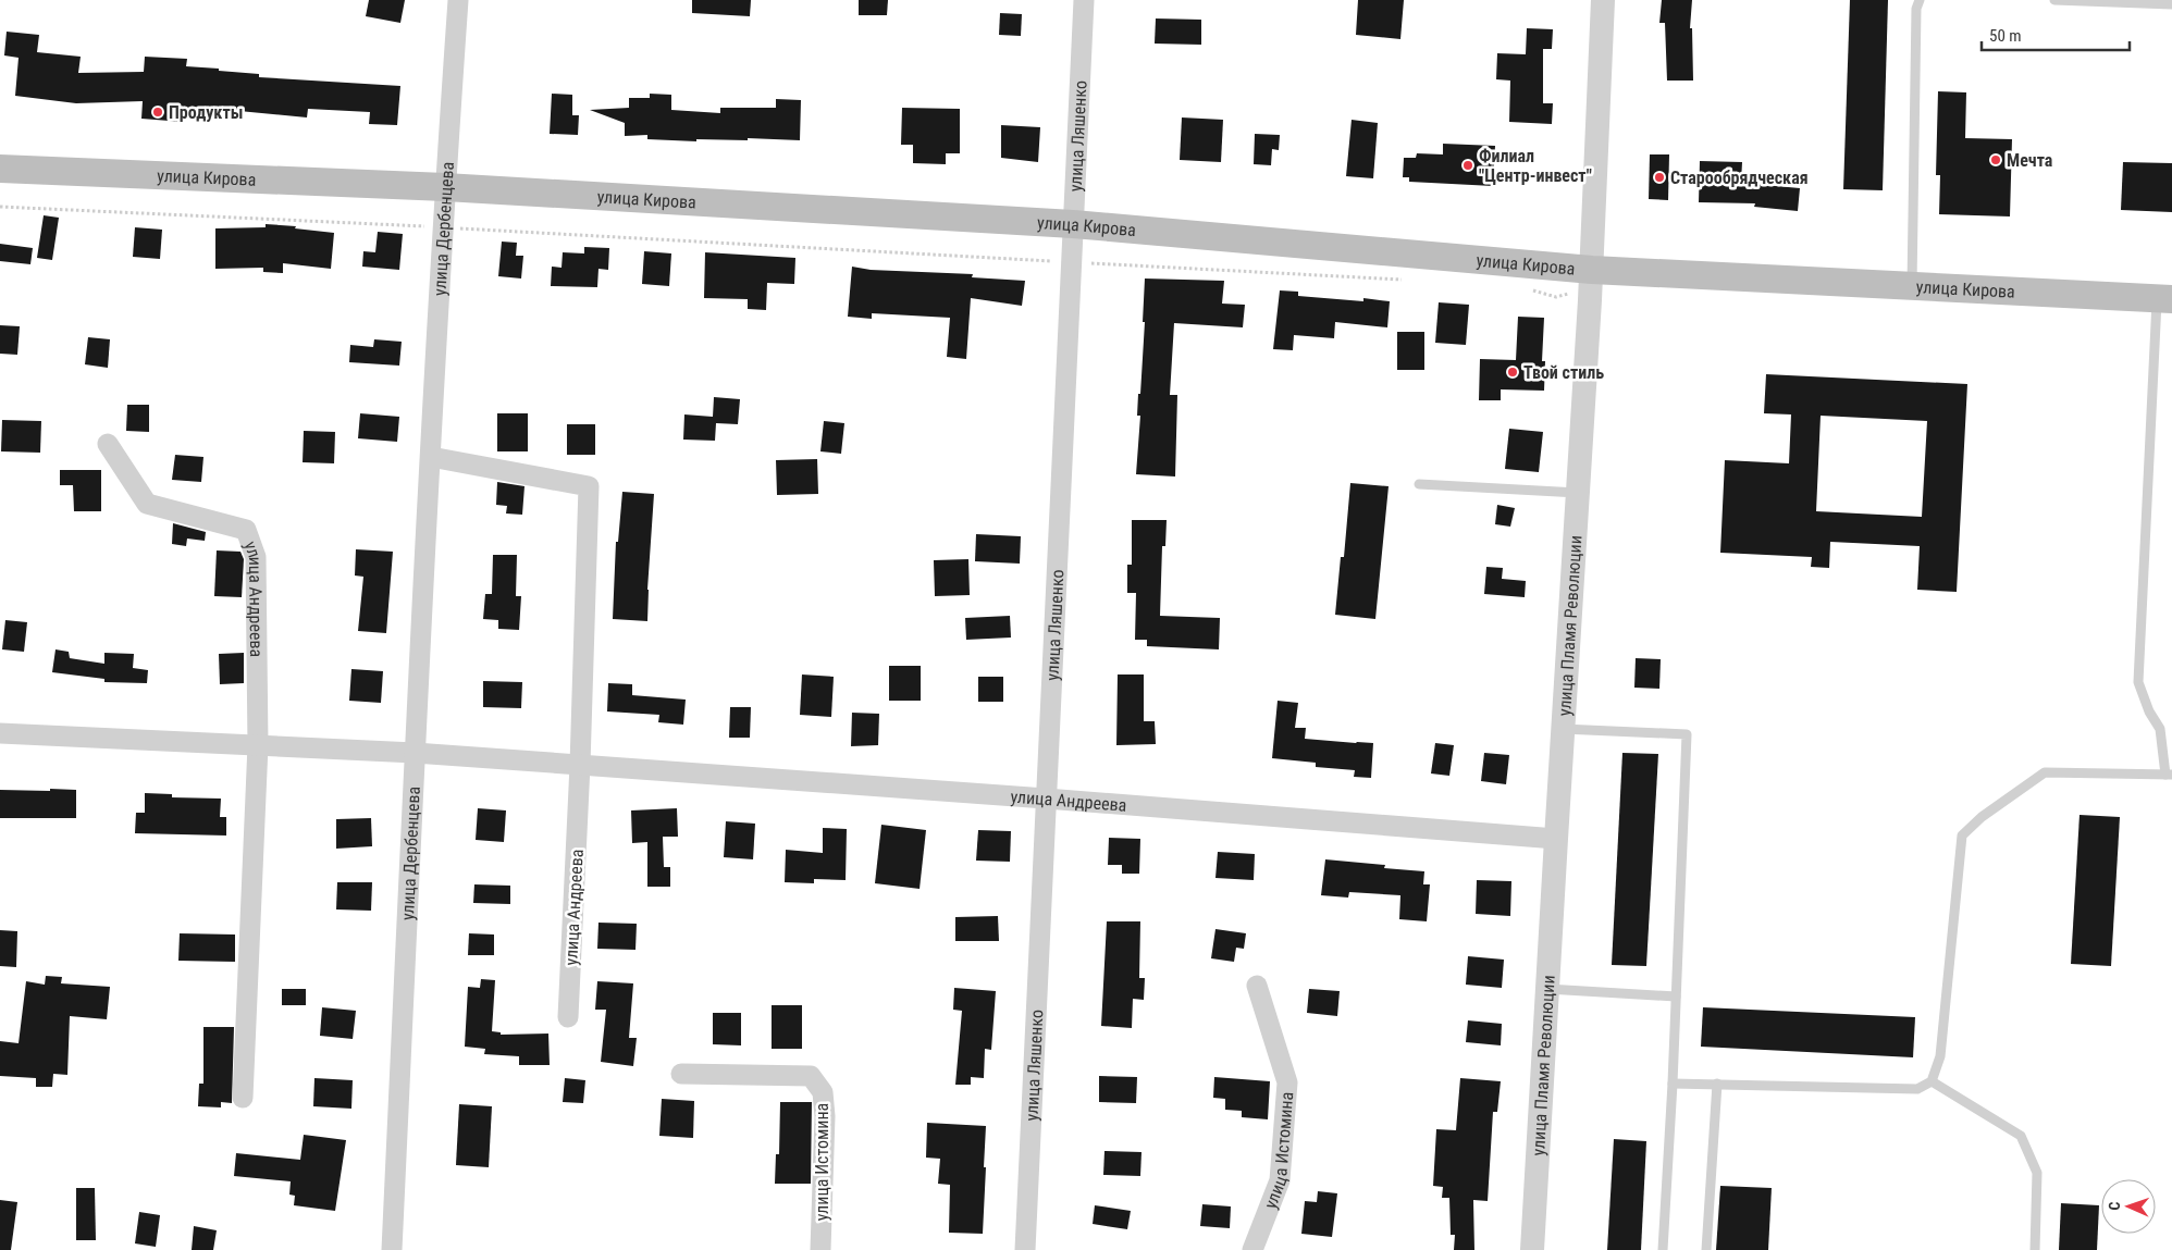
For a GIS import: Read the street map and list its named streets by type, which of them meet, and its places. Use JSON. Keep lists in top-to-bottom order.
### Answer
{
  "streets": {
    "main road": ["улица Кирова"],
    "street": [
      "улица Ляшенко",
      "улица Дербенцева",
      "улица Андреева",
      "улица Пламя Революции",
      "улица Истомина"
    ]
  },
  "crossings": [
    ["улица Ляшенко", "улица Кирова"],
    ["улица Ляшенко", "улица Андреева"],
    ["улица Кирова", "улица Дербенцева"],
    ["улица Кирова", "улица Пламя Революции"],
    ["улица Дербенцева", "улица Андреева"],
    ["улица Андреева", "улица Пламя Революции"]
  ],
  "places": [
    "Продукты",
    "Мечта",
    "Филиал \"Центр-инвест\"",
    "Старообрядческая",
    "Твой стиль"
  ],
  "scale_bar": "50 m",
  "north": "left"
}
